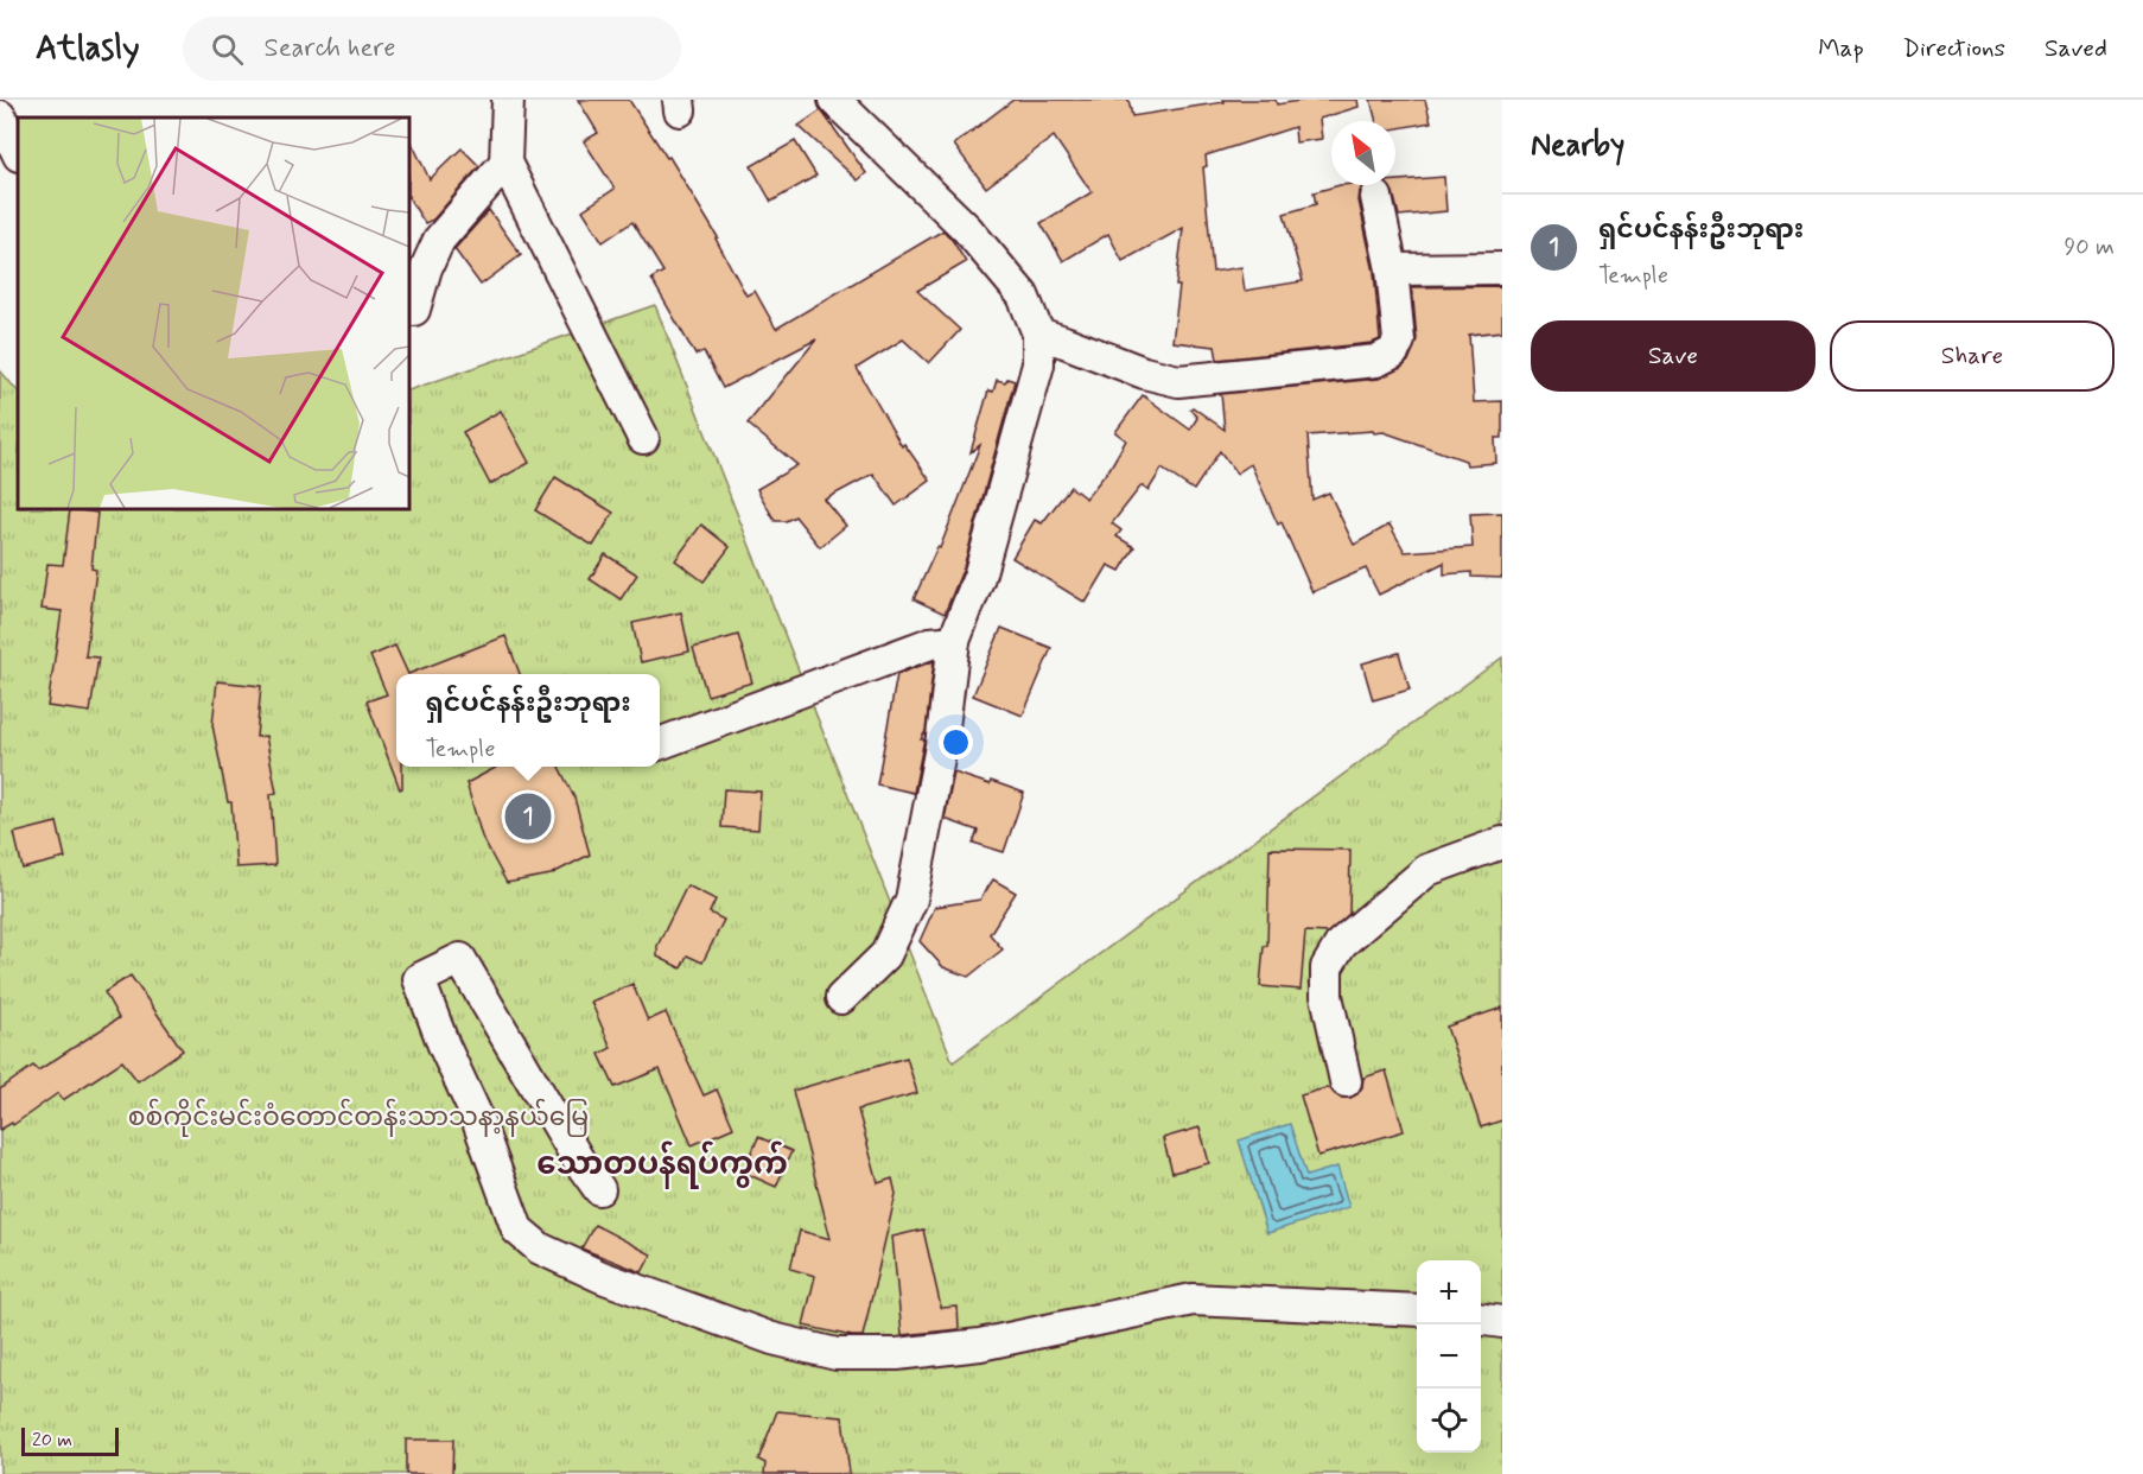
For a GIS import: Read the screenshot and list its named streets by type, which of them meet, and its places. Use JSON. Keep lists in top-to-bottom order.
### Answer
{
  "districts": ["သောတပန်ရပ်ကွက်"],
  "parks": ["စစ်ကိုင်းမင်းဝံတောင်တန်းသာသနာ့နယ်မြေ"],
  "scale_bar": "20 m",
  "north": "top left",
  "page": {
    "header": "Atlasly",
    "search": "Search here",
    "nav": ["Map", "Directions", "Saved"],
    "heading": "Nearby",
    "list": [
      {
        "mark": "1",
        "name": "ရှင်ပင်နန်းဦးဘုရား",
        "note": "Temple",
        "value": "90 m"
      }
    ],
    "buttons": ["Save", "Share"],
    "popup": ["ရှင်ပင်နန်းဦးဘုရား", "Temple"],
    "pins": "1",
    "map_buttons": ["+", "−"],
    "scale": "20 m"
  }
}
